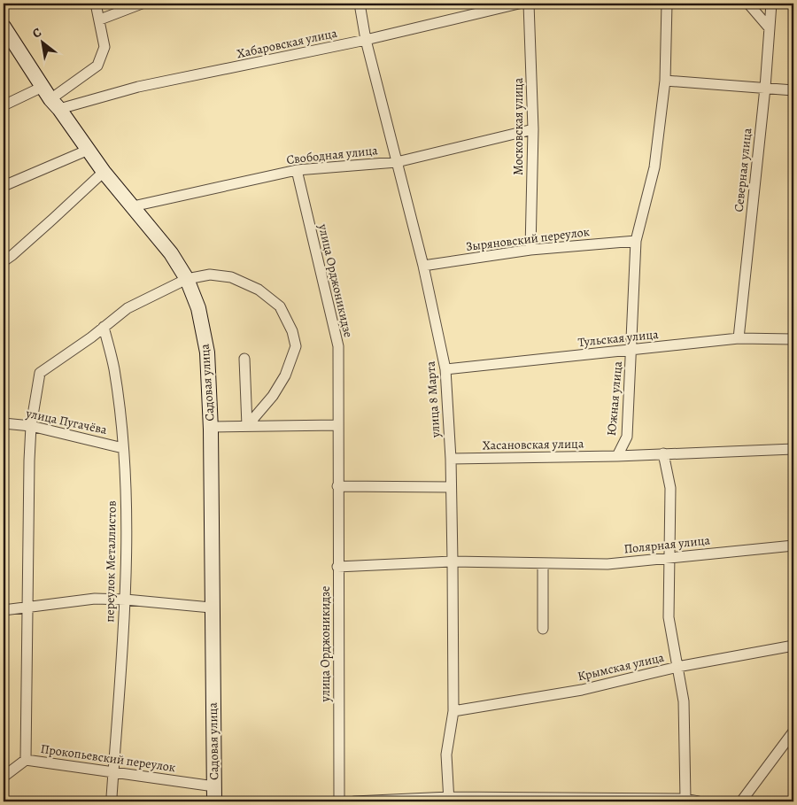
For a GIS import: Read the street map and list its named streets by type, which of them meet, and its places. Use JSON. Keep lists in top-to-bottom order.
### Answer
{
  "streets": {
    "street": [
      "Хабаровская улица",
      "Московская улица",
      "Свободная улица",
      "Северная улица",
      "Зыряновский переулок",
      "улица Орджоникидзе",
      "Тульская улица",
      "Садовая улица",
      "Южная улица",
      "улица 8 Марта",
      "улица Пугачёва",
      "Хасановская улица",
      "Полярная улица",
      "переулок Металлистов",
      "Крымская улица",
      "Прокопьевский переулок"
    ]
  },
  "crossings": [
    ["Хабаровская улица", "Садовая улица"],
    ["Хабаровская улица", "улица 8 Марта"],
    ["Московская улица", "Свободная улица"],
    ["Московская улица", "Зыряновский переулок"],
    ["Свободная улица", "улица Орджоникидзе"],
    ["Свободная улица", "Садовая улица"],
    ["Свободная улица", "улица 8 Марта"],
    ["Северная улица", "Тульская улица"],
    ["Зыряновский переулок", "Южная улица"],
    ["Зыряновский переулок", "улица 8 Марта"],
    ["улица Орджоникидзе", "Полярная улица"],
    ["Тульская улица", "Южная улица"],
    ["Тульская улица", "улица 8 Марта"],
    ["Садовая улица", "Прокопьевский переулок"],
    ["Южная улица", "Хасановская улица"],
    ["улица 8 Марта", "Хасановская улица"],
    ["улица 8 Марта", "Полярная улица"],
    ["улица 8 Марта", "Крымская улица"],
    ["улица Пугачёва", "переулок Металлистов"],
    ["переулок Металлистов", "Прокопьевский переулок"]
  ],
  "north": "top left"
}
